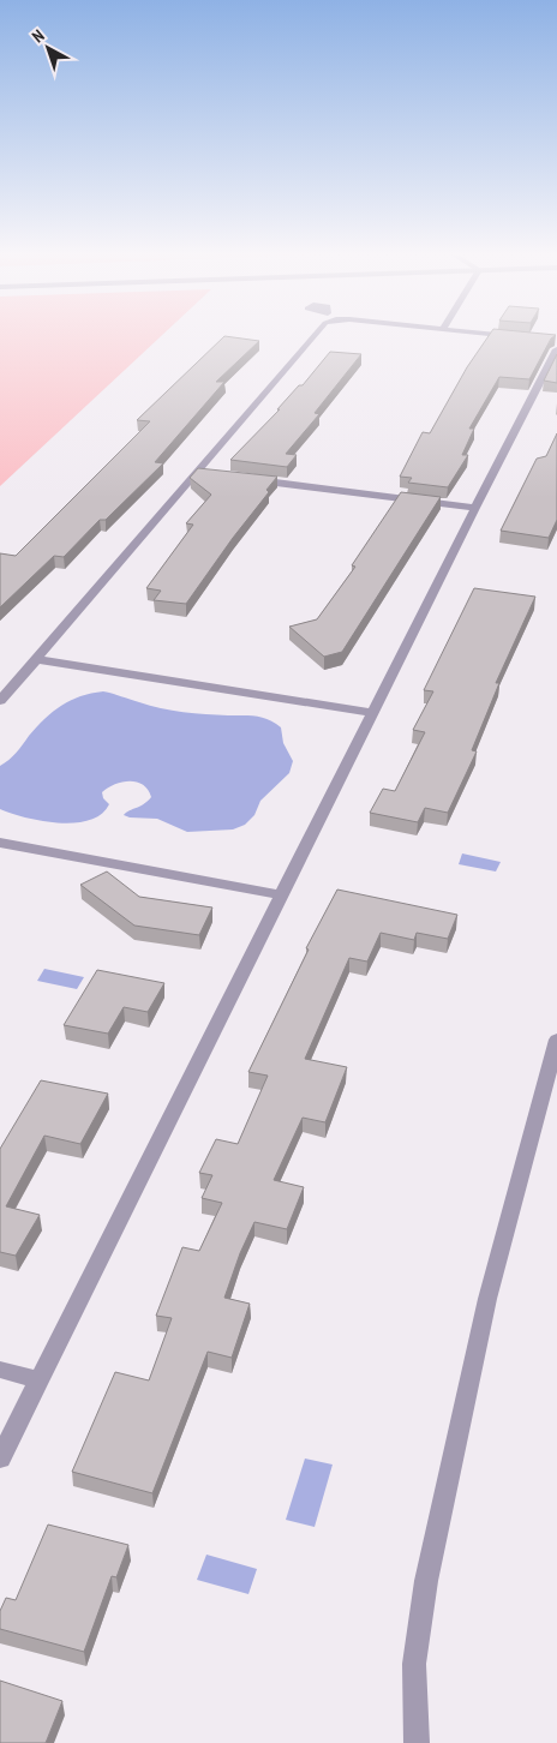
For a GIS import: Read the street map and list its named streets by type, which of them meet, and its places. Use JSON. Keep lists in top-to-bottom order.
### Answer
{
  "north": "top left"
}
